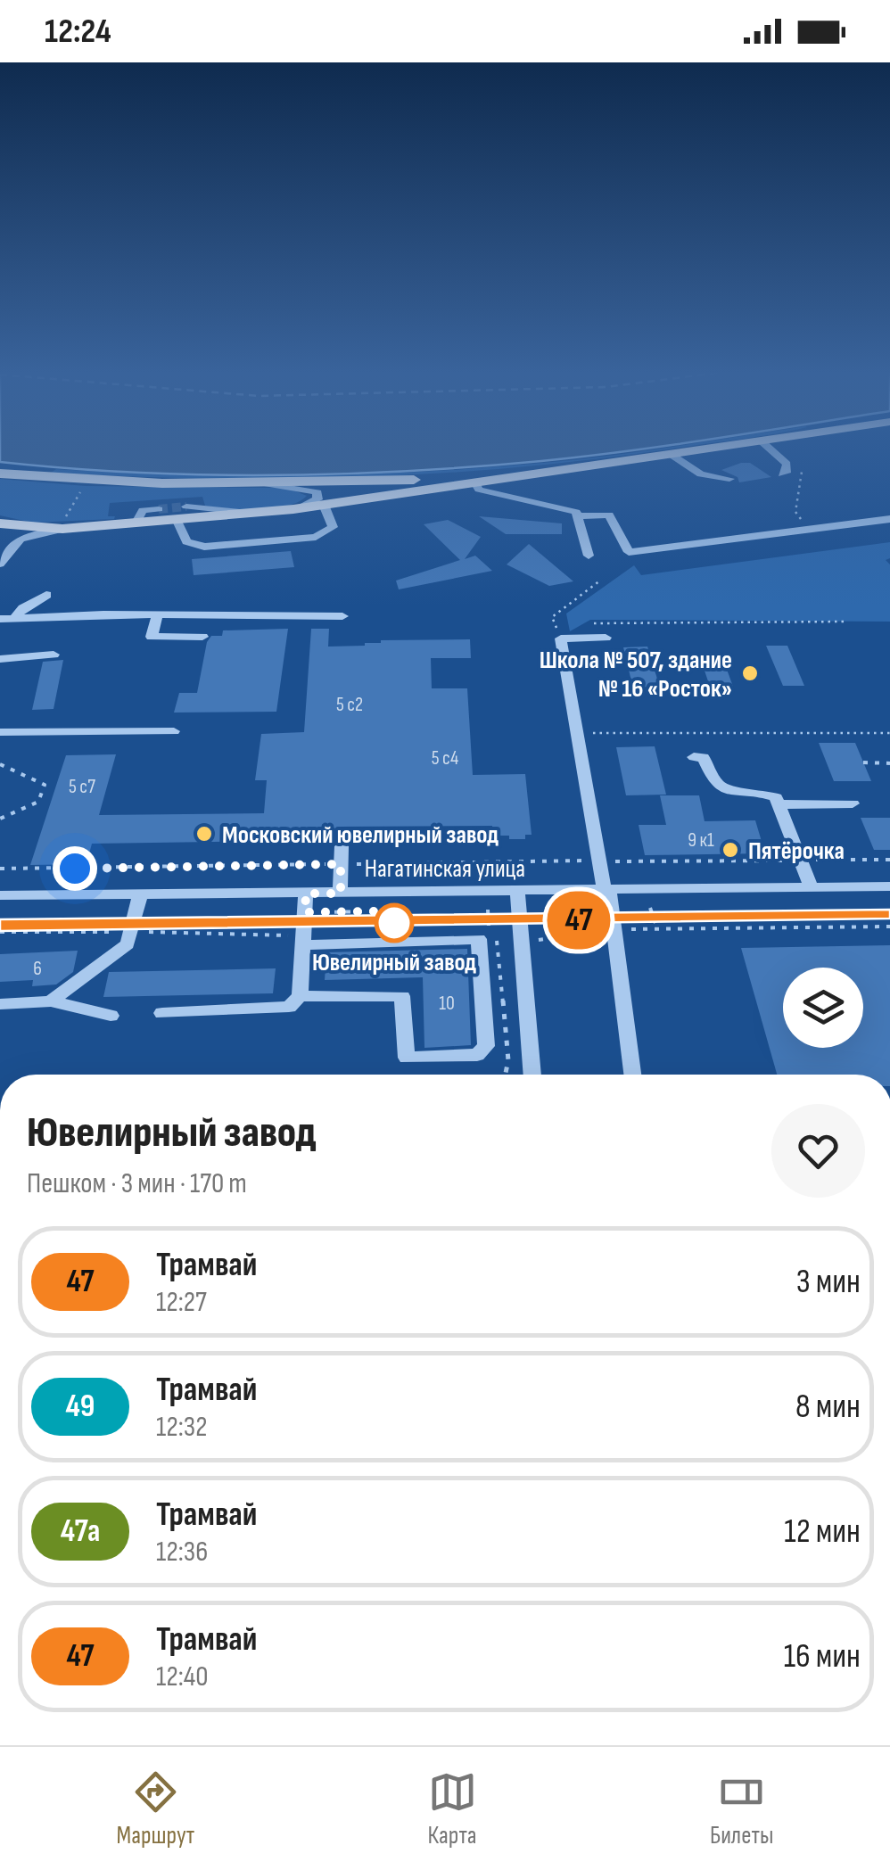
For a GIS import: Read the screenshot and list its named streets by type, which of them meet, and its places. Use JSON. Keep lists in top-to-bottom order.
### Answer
{
  "streets": {
    "street": ["Нагатинская улица"]
  },
  "places": [
    "Школа № 507, здание № 16 «Росток»",
    "Московский ювелирный завод",
    "Пятёрочка",
    "Ювелирный завод"
  ],
  "lines": ["tram line 47"],
  "house_numbers": [
    "5 с2",
    "5 с4",
    "5 с7",
    "9 к1",
    "6",
    "10"
  ],
  "page": {
    "status": "12:24",
    "on_map": "47",
    "heading": ["Ювелирный завод", "Пешком · 3 мин · 170 m"],
    "list": [
      {
        "mark": "47",
        "name": "Трамвай",
        "note": "12:27",
        "value": "3 мин"
      },
      {
        "mark": "49",
        "name": "Трамвай",
        "note": "12:32",
        "value": "8 мин"
      },
      {
        "mark": "47а",
        "name": "Трамвай",
        "note": "12:36",
        "value": "12 мин"
      },
      {
        "mark": "47",
        "name": "Трамвай",
        "note": "12:40",
        "value": "16 мин"
      }
    ],
    "tabs": ["Маршрут", "Карта", "Билеты"]
  }
}
